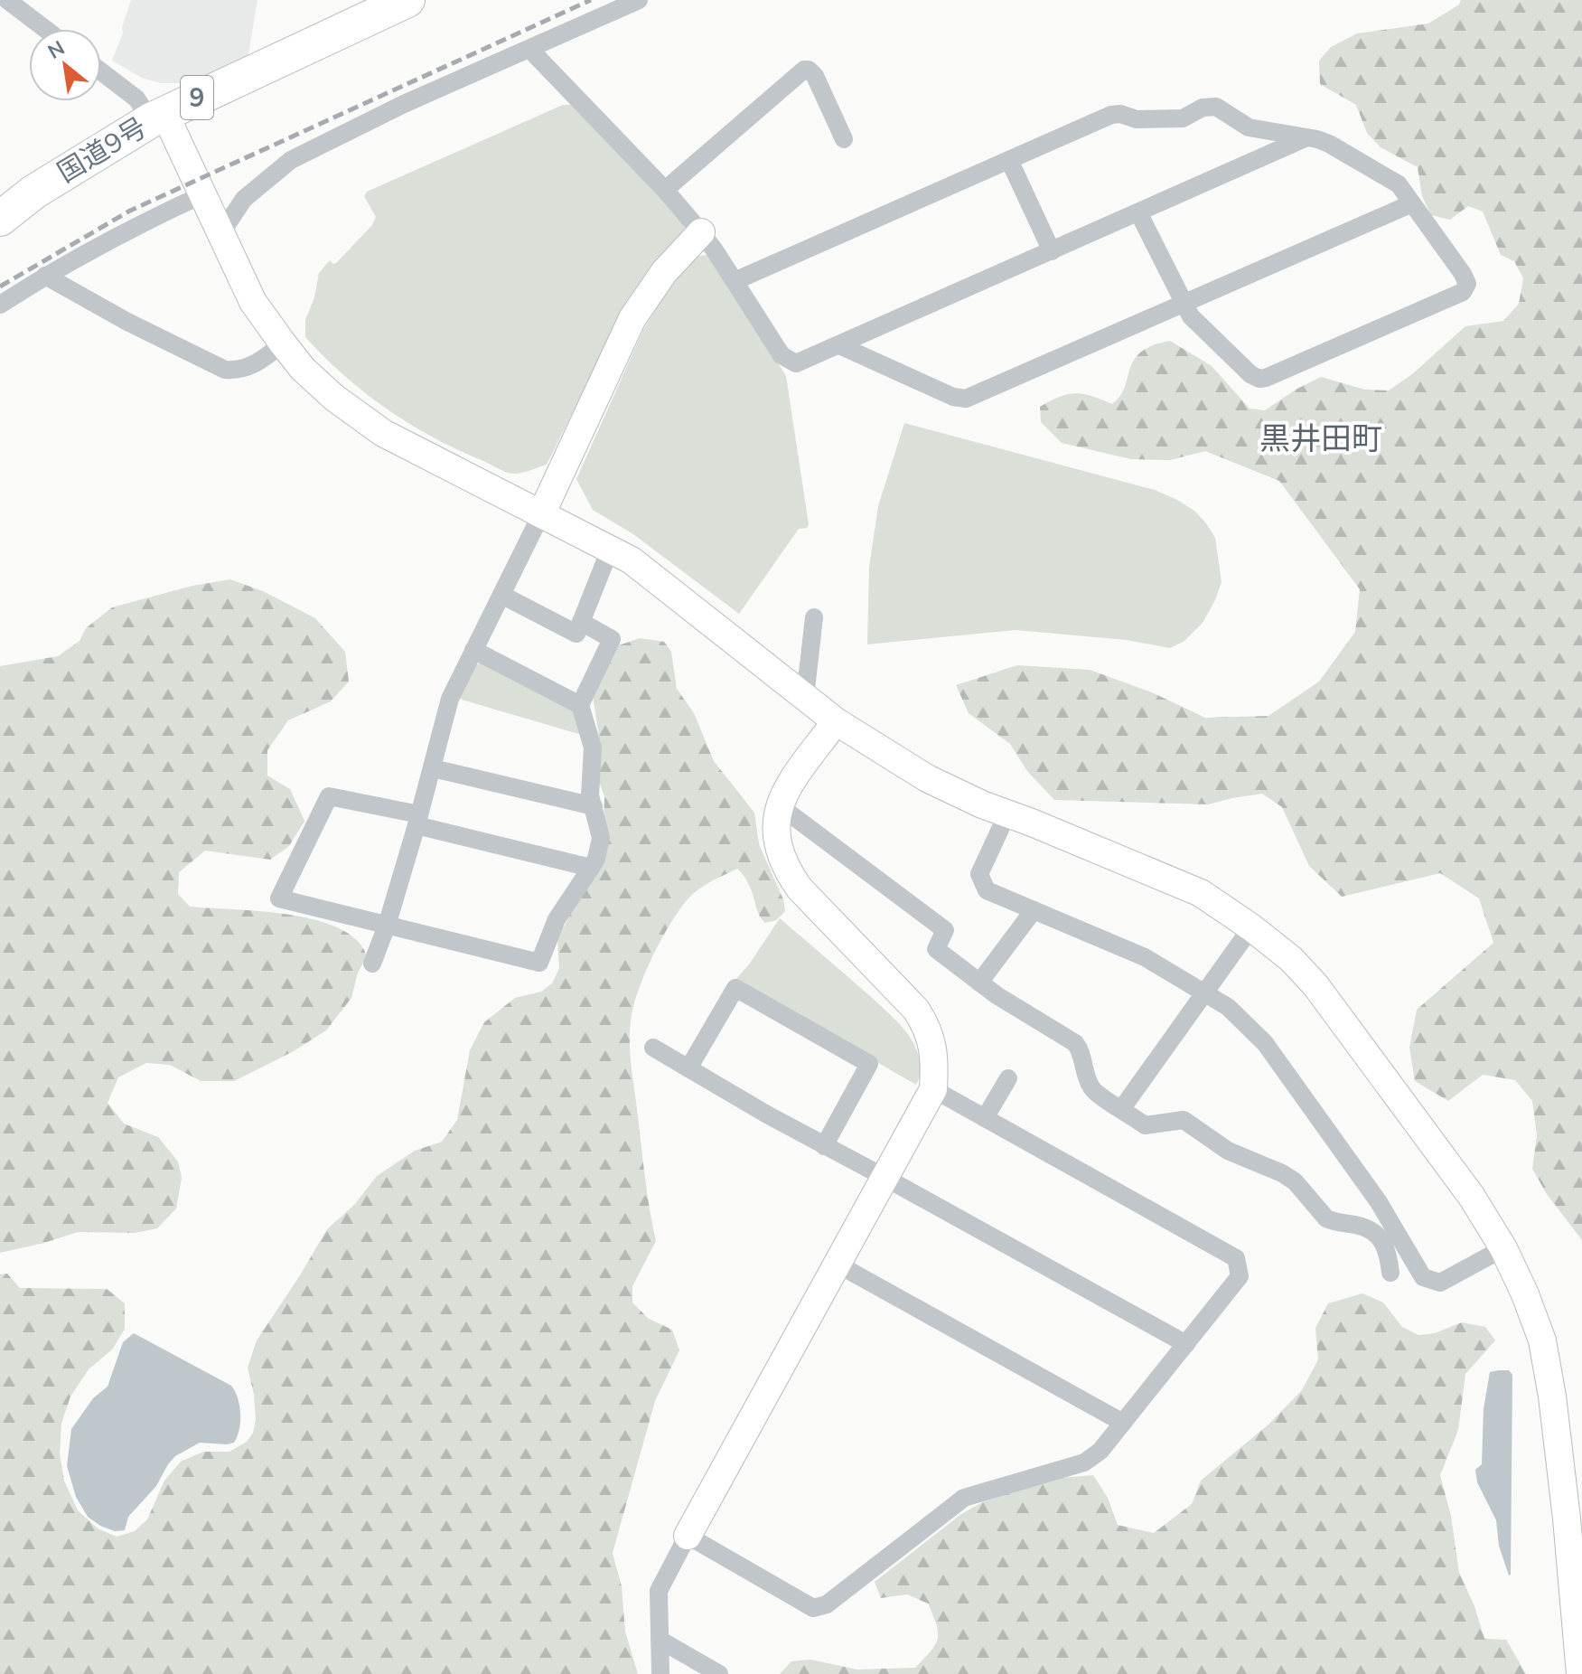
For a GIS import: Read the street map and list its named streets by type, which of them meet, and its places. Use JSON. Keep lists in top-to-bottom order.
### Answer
{
  "streets": {
    "highway": ["9", "国道9号"]
  },
  "districts": ["黒井田町"],
  "north": "top left"
}
